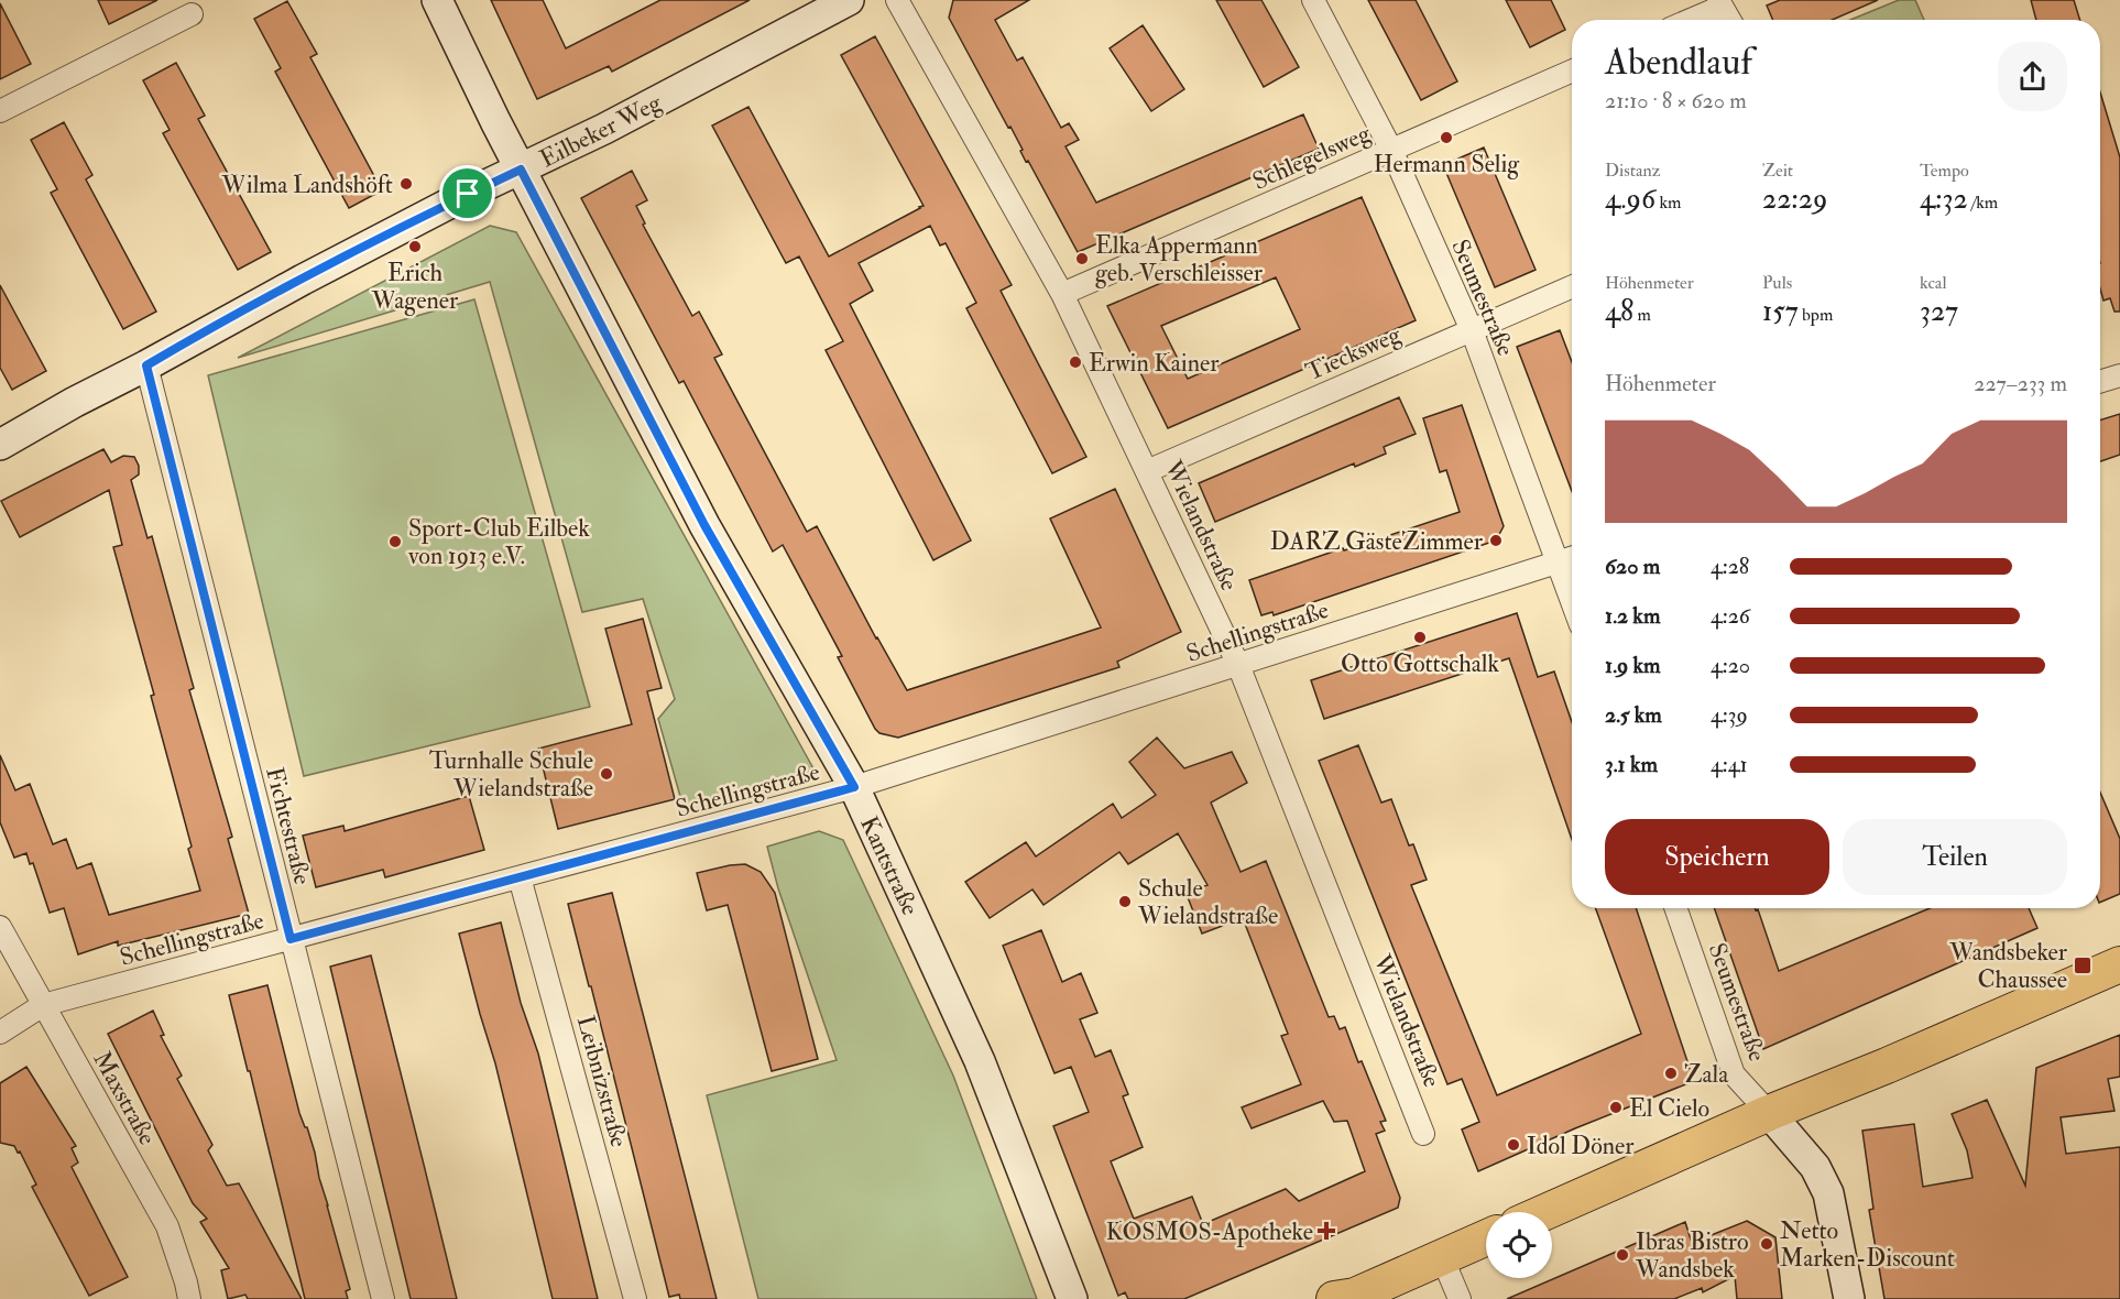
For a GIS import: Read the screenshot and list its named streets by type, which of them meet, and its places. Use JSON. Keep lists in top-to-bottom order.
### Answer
{
  "streets": {
    "street": [
      "Eilbeker Weg",
      "Schlegelsweg",
      "Seumestraße",
      "Tiecksweg",
      "Wielandstraße",
      "Schellingstraße",
      "Fichtestraße",
      "Kantstraße",
      "Leibnizstraße",
      "Maxstraße"
    ]
  },
  "crossings": [
    ["Eilbeker Weg", "Fichtestraße"],
    ["Eilbeker Weg", "Kantstraße"],
    ["Schlegelsweg", "Seumestraße"],
    ["Schlegelsweg", "Wielandstraße"],
    ["Seumestraße", "Tiecksweg"],
    ["Seumestraße", "Schellingstraße"],
    ["Tiecksweg", "Wielandstraße"],
    ["Wielandstraße", "Schellingstraße"],
    ["Schellingstraße", "Fichtestraße"],
    ["Schellingstraße", "Kantstraße"],
    ["Schellingstraße", "Leibnizstraße"],
    ["Schellingstraße", "Maxstraße"]
  ],
  "places": {
    "other": [
      "Hermann Selig",
      "Wilma Landshöft",
      "Erich Wagener",
      "Elka Appermann geb. Verschleisser",
      "Erwin Kainer",
      "DARZ GästeZimmer",
      "Sport-Club Eilbek von 1913 e.V.",
      "Otto Gottschalk",
      "Turnhalle Schule Wielandstraße",
      "Schule Wielandstraße",
      "Zala",
      "El Cielo",
      "Idol Döner",
      "Netto Marken-Discount",
      "Ibras Bistro Wandsbek"
    ],
    "transit": ["Wandsbeker Chaussee"],
    "health": ["KOSMOS-Apotheke"]
  },
  "page": {
    "heading": ["Abendlauf", "21:10 · 8 × 620 m"],
    "stats": [
      ["Distanz", "4.96 km"],
      ["Zeit", "22:29"],
      ["Tempo", "4:32 /km"],
      ["Höhenmeter", "48 m"],
      ["Puls", "157 bpm"],
      ["kcal", "327"]
    ],
    "chart": ["Höhenmeter", "227–233 m"],
    "list": [
      {
        "name": "620 m",
        "note": "4:28"
      },
      {
        "name": "1.2 km",
        "note": "4:26"
      },
      {
        "name": "1.9 km",
        "note": "4:20"
      },
      {
        "name": "2.5 km",
        "note": "4:39"
      },
      {
        "name": "3.1 km",
        "note": "4:41"
      }
    ],
    "buttons": ["Speichern", "Teilen"]
  }
}
